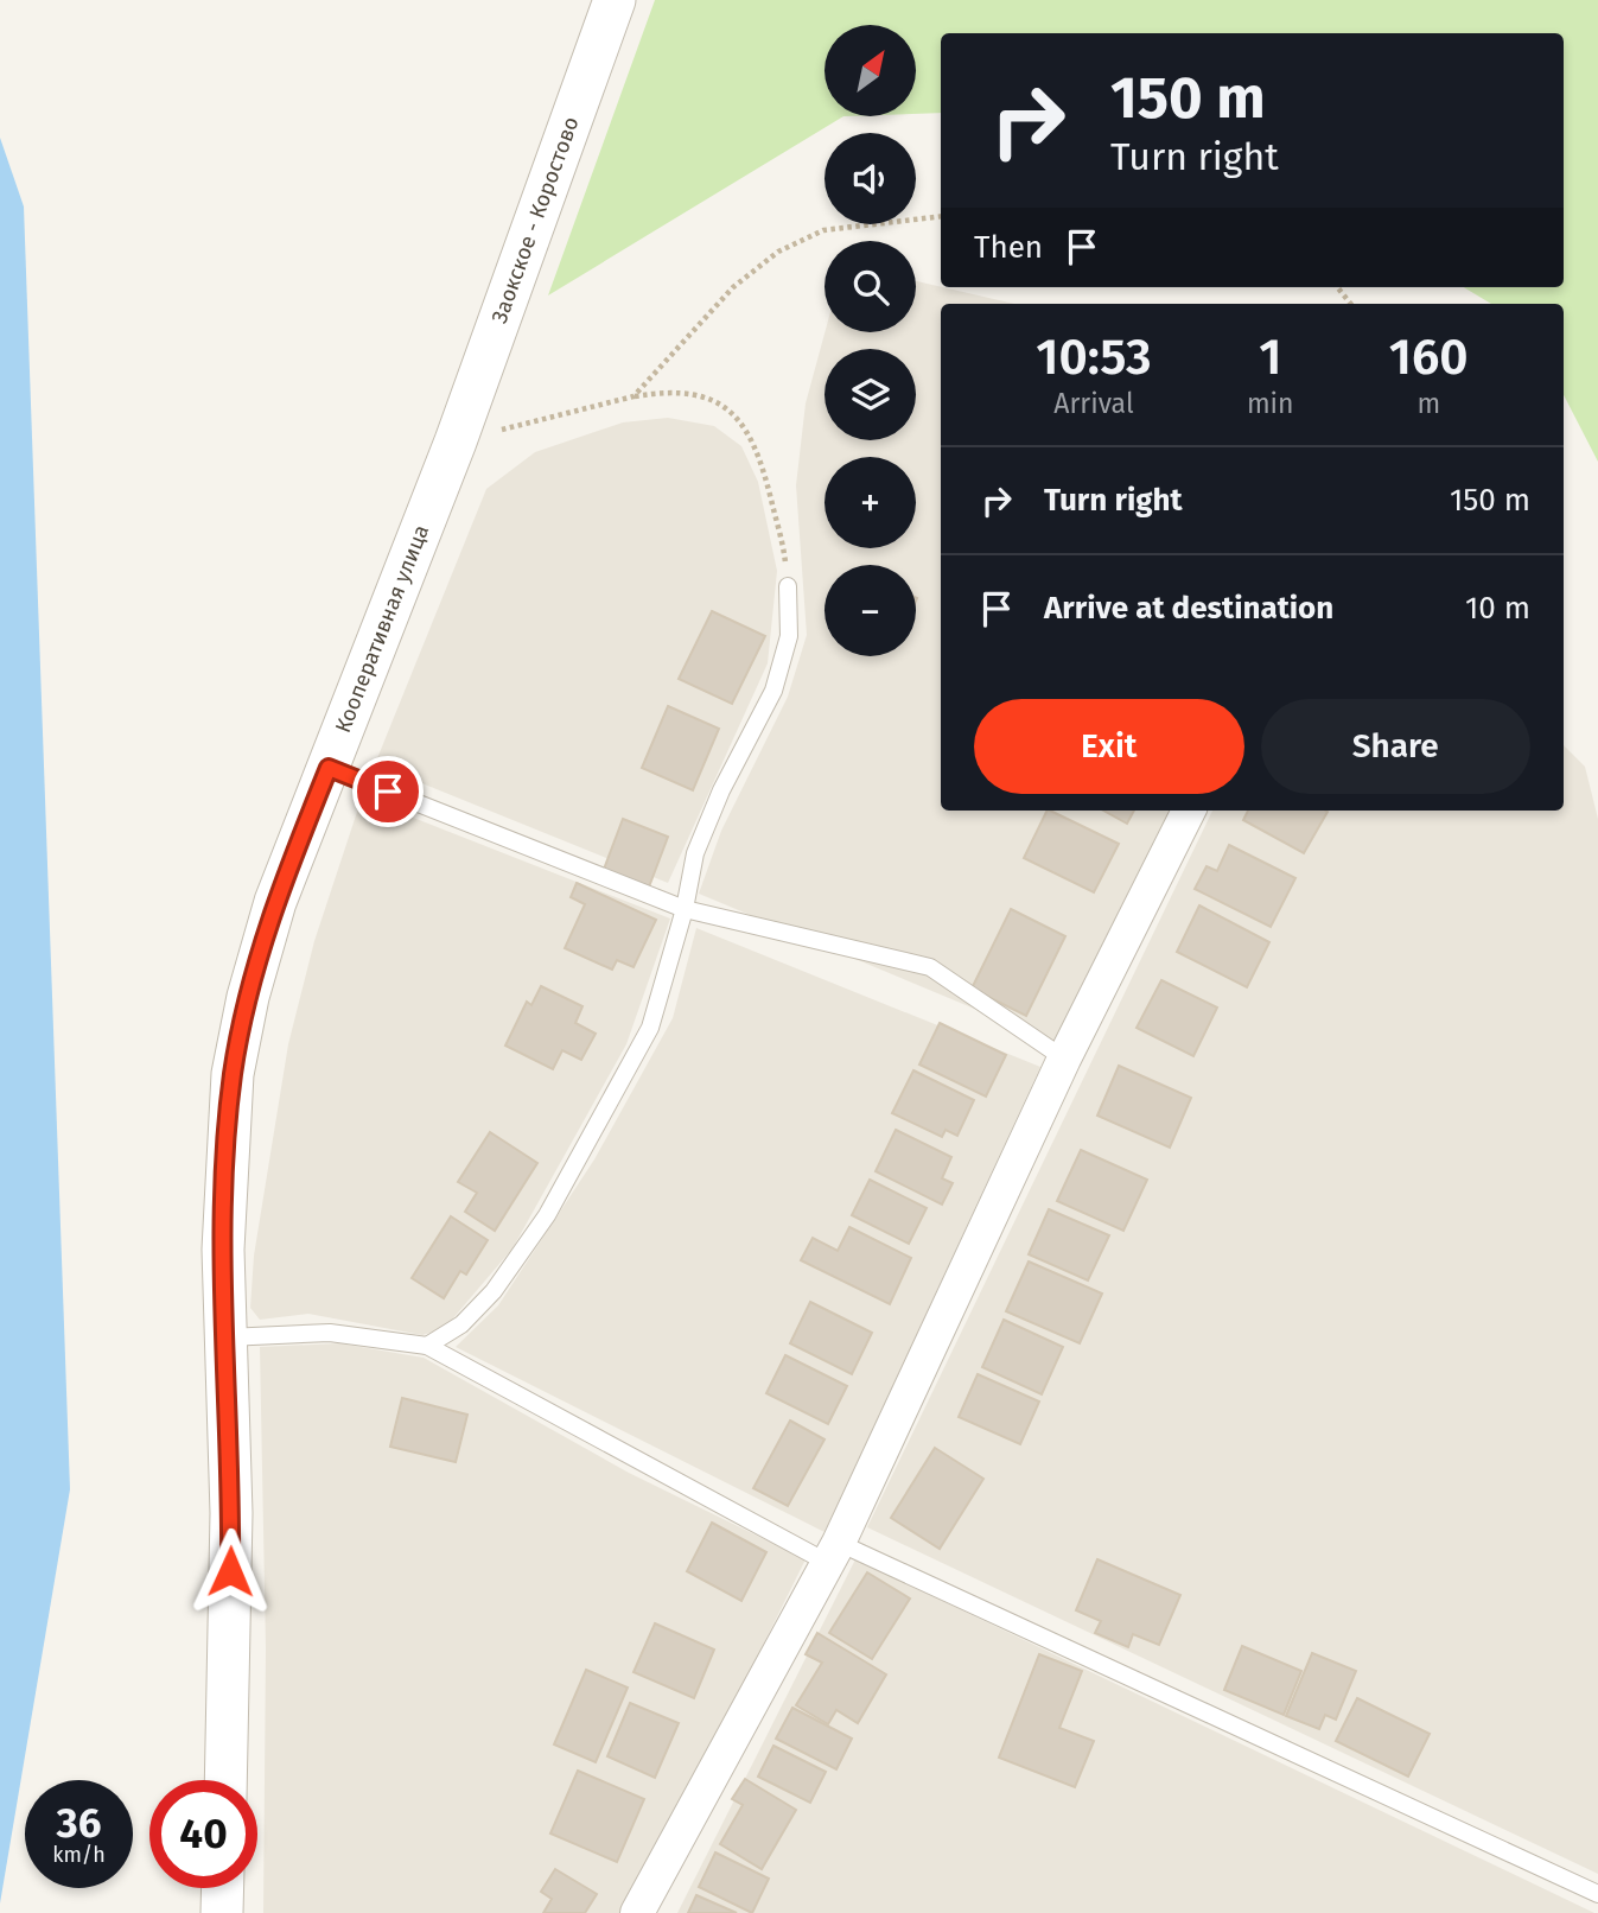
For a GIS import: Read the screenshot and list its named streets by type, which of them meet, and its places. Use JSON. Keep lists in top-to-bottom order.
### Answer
{
  "streets": {
    "street": ["Заокское - Коростово", "Кооперативная улица"]
  },
  "crossings": [
    ["Заокское - Коростово", "Кооперативная улица"]
  ],
  "north": "top right",
  "page": {
    "map_buttons": ["+", "−"],
    "turn": ["150 m", "Turn right"],
    "then": "Then",
    "eta": [
      "10:53",
      "Arrival",
      "1",
      "min",
      "160",
      "m"
    ],
    "list": [
      {
        "name": "Turn right",
        "value": "150 m"
      },
      {
        "name": "Arrive at destination",
        "value": "10 m"
      }
    ],
    "buttons": ["Exit", "Share"],
    "speed": "36 km/h",
    "limit": "40"
  }
}
